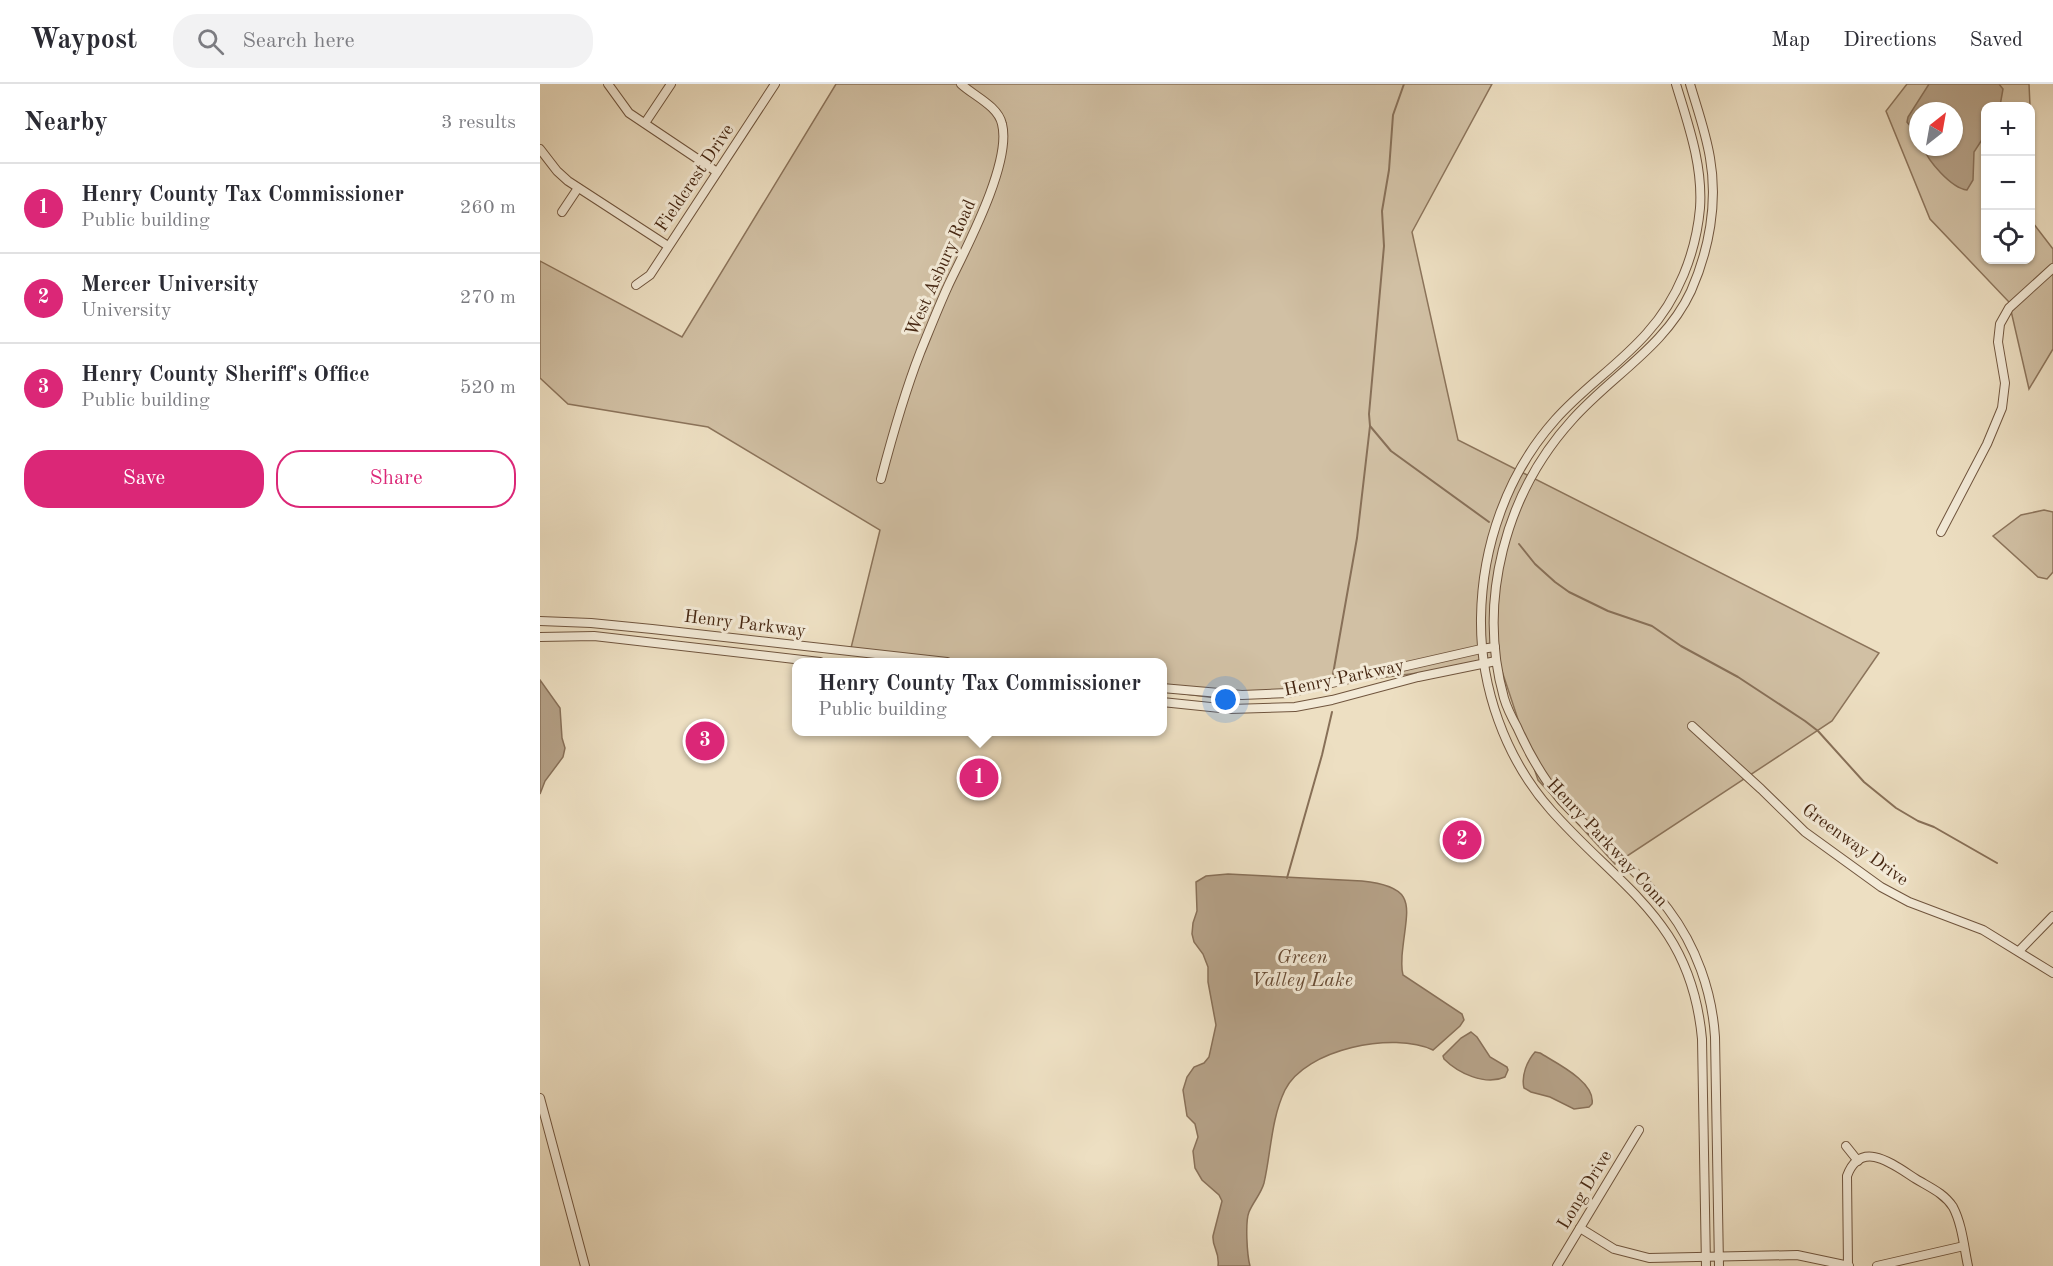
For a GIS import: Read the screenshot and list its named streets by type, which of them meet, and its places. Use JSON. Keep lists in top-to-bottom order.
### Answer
{
  "streets": {
    "street": [
      "Fieldcrest Drive",
      "West Asbury Road",
      "Henry Parkway",
      "Henry Parkway Conn",
      "Greenway Drive",
      "Long Drive"
    ]
  },
  "crossings": [
    ["Henry Parkway", "Henry Parkway Conn"]
  ],
  "water": ["Green Valley Lake"],
  "north": "top right",
  "page": {
    "header": "Waypost",
    "search": "Search here",
    "nav": ["Map", "Directions", "Saved"],
    "heading": ["Nearby", "3 results"],
    "map_buttons": ["+", "−"],
    "list": [
      {
        "mark": "1",
        "name": "Henry County Tax Commissioner",
        "note": "Public building",
        "value": "260 m"
      },
      {
        "mark": "2",
        "name": "Mercer University",
        "note": "University",
        "value": "270 m"
      },
      {
        "mark": "3",
        "name": "Henry County Sheriff's Office",
        "note": "Public building",
        "value": "520 m"
      }
    ],
    "buttons": ["Save", "Share"],
    "popup": ["Henry County Tax Commissioner", "Public building"],
    "pins": ["3", "1", "2"]
  }
}
